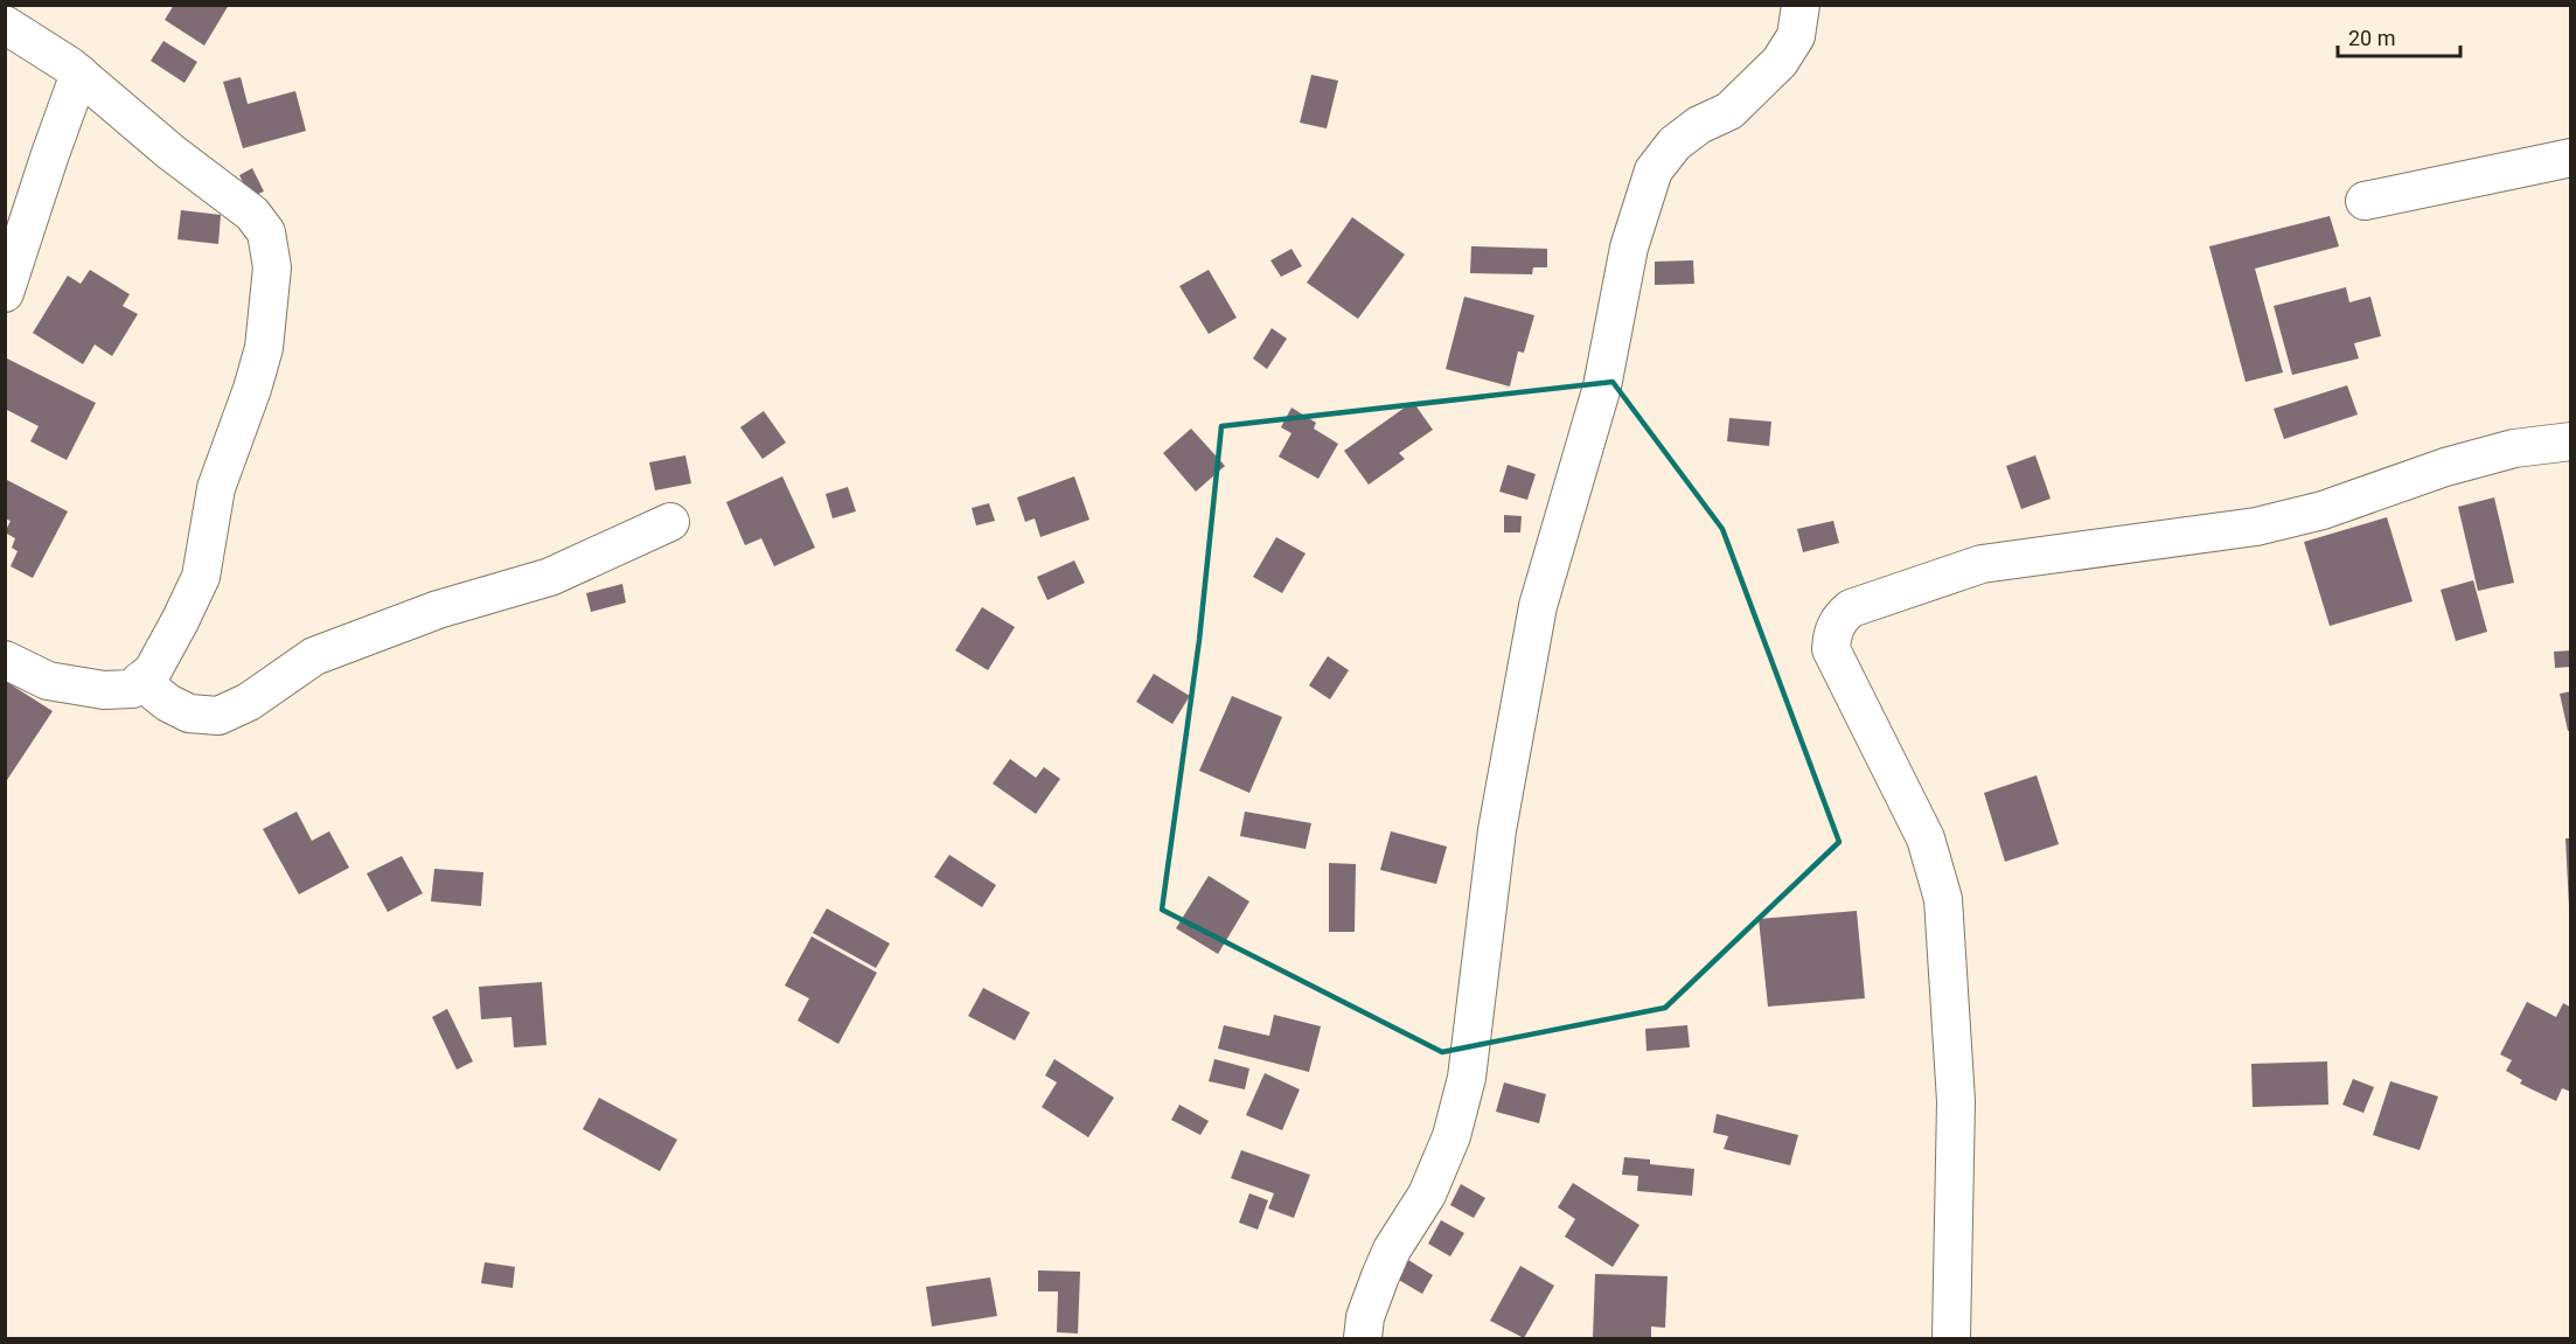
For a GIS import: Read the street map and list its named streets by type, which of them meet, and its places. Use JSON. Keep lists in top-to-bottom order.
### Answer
{
  "scale_bar": "20 m"
}
